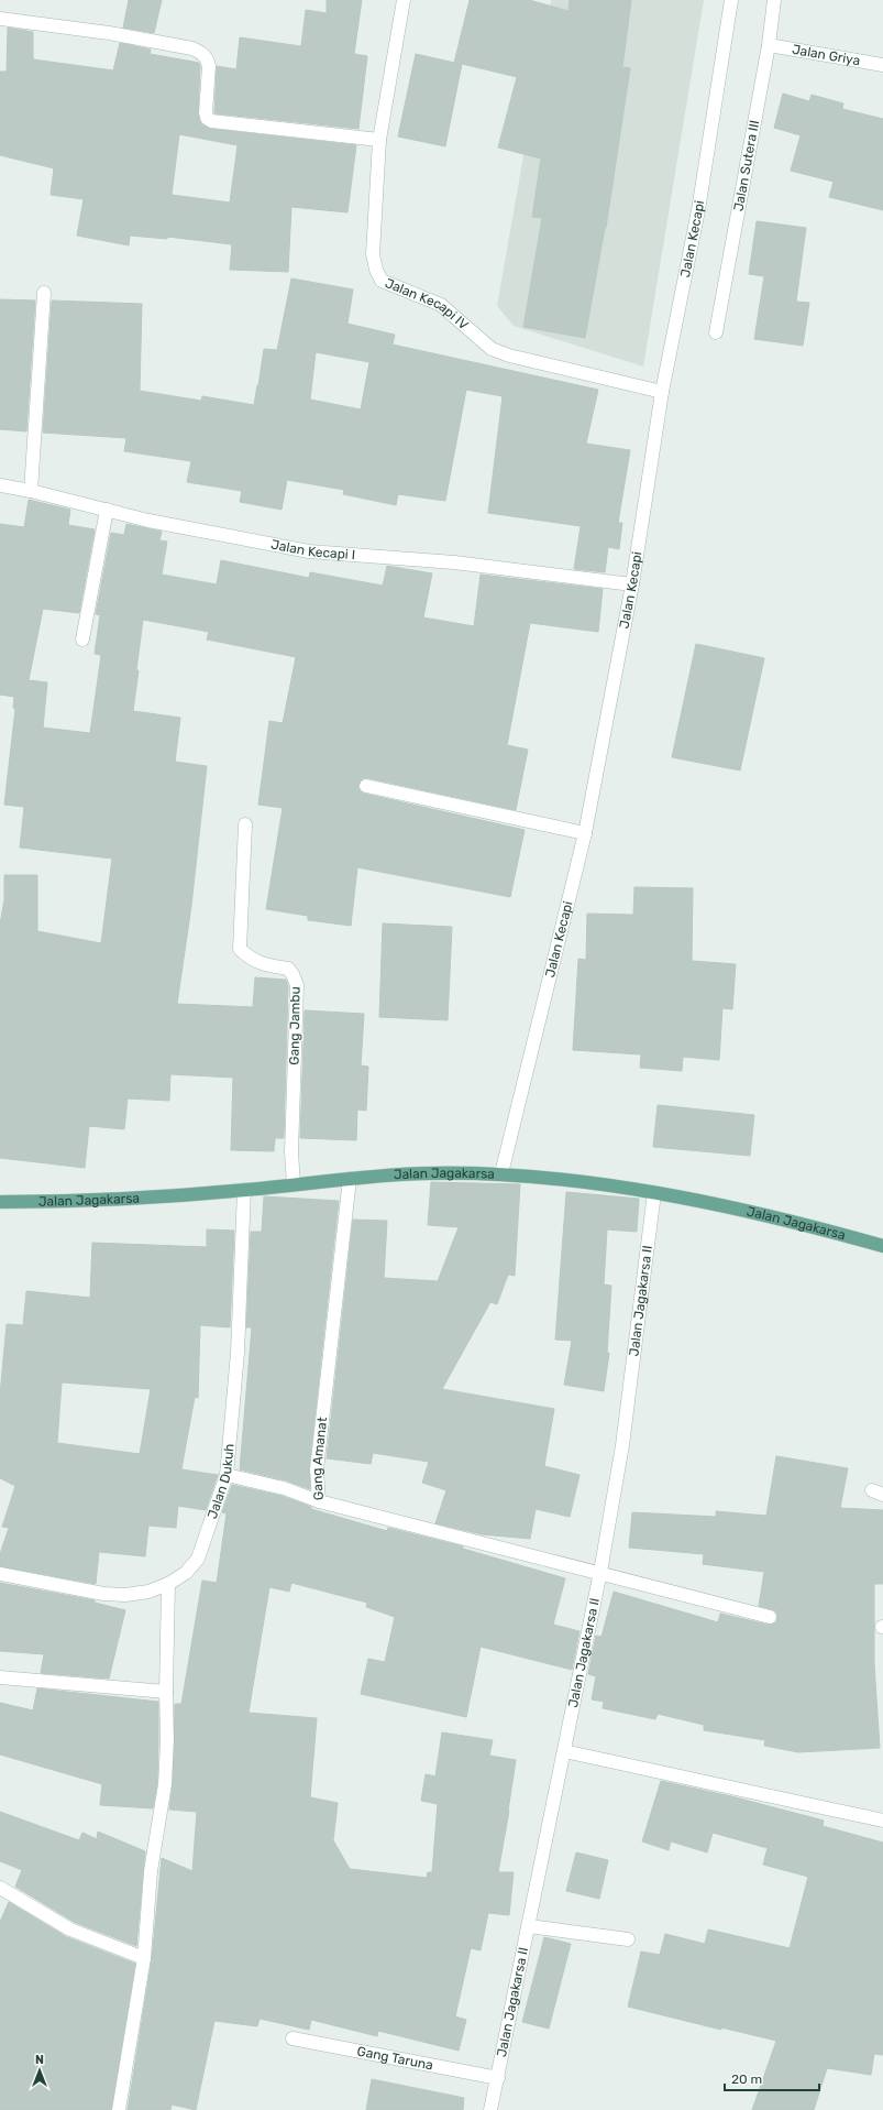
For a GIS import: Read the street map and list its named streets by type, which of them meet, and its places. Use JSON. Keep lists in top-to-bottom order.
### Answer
{
  "streets": {
    "main road": ["Jalan Jagakarsa"],
    "street": [
      "Jalan Griya",
      "Jalan Sutera III",
      "Jalan Kecapi",
      "Jalan Kecapi IV",
      "Jalan Kecapi I",
      "Gang Jambu",
      "Jalan Jagakarsa II",
      "Gang Amanat",
      "Jalan Dukuh",
      "Gang Taruna"
    ]
  },
  "crossings": [
    ["Jalan Griya", "Jalan Sutera III"],
    ["Jalan Kecapi", "Jalan Kecapi IV"],
    ["Jalan Kecapi", "Jalan Kecapi I"],
    ["Jalan Kecapi", "Jalan Jagakarsa"],
    ["Gang Jambu", "Jalan Jagakarsa"],
    ["Jalan Jagakarsa", "Jalan Jagakarsa II"],
    ["Jalan Jagakarsa", "Gang Amanat"],
    ["Jalan Jagakarsa", "Jalan Dukuh"],
    ["Jalan Jagakarsa II", "Gang Amanat"],
    ["Jalan Jagakarsa II", "Gang Taruna"]
  ],
  "scale_bar": "20 m",
  "north": "top"
}
